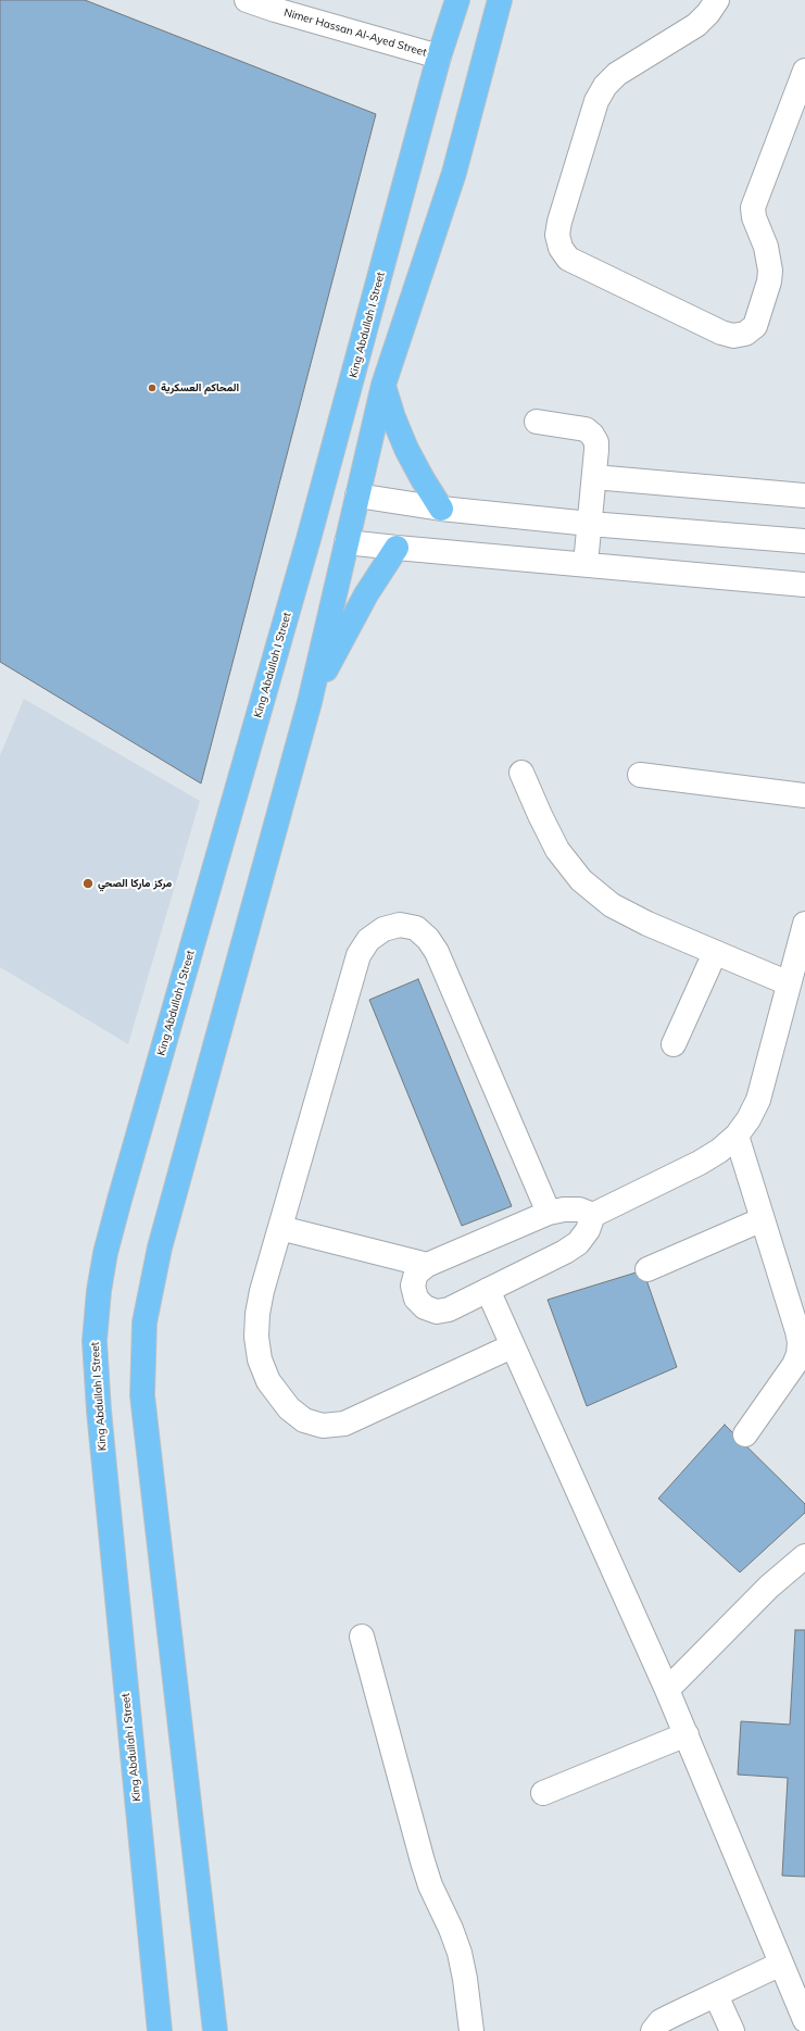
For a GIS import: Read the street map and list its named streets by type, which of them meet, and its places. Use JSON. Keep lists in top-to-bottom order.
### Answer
{
  "streets": {
    "main road": ["King Abdullah I Street"],
    "street": ["Nimer Hassan Al-Ayed Street"]
  },
  "crossings": [
    ["Nimer Hassan Al-Ayed Street", "King Abdullah I Street"]
  ],
  "places": ["المحاكم العسكرية", "مركز ماركا الصحي"]
}
